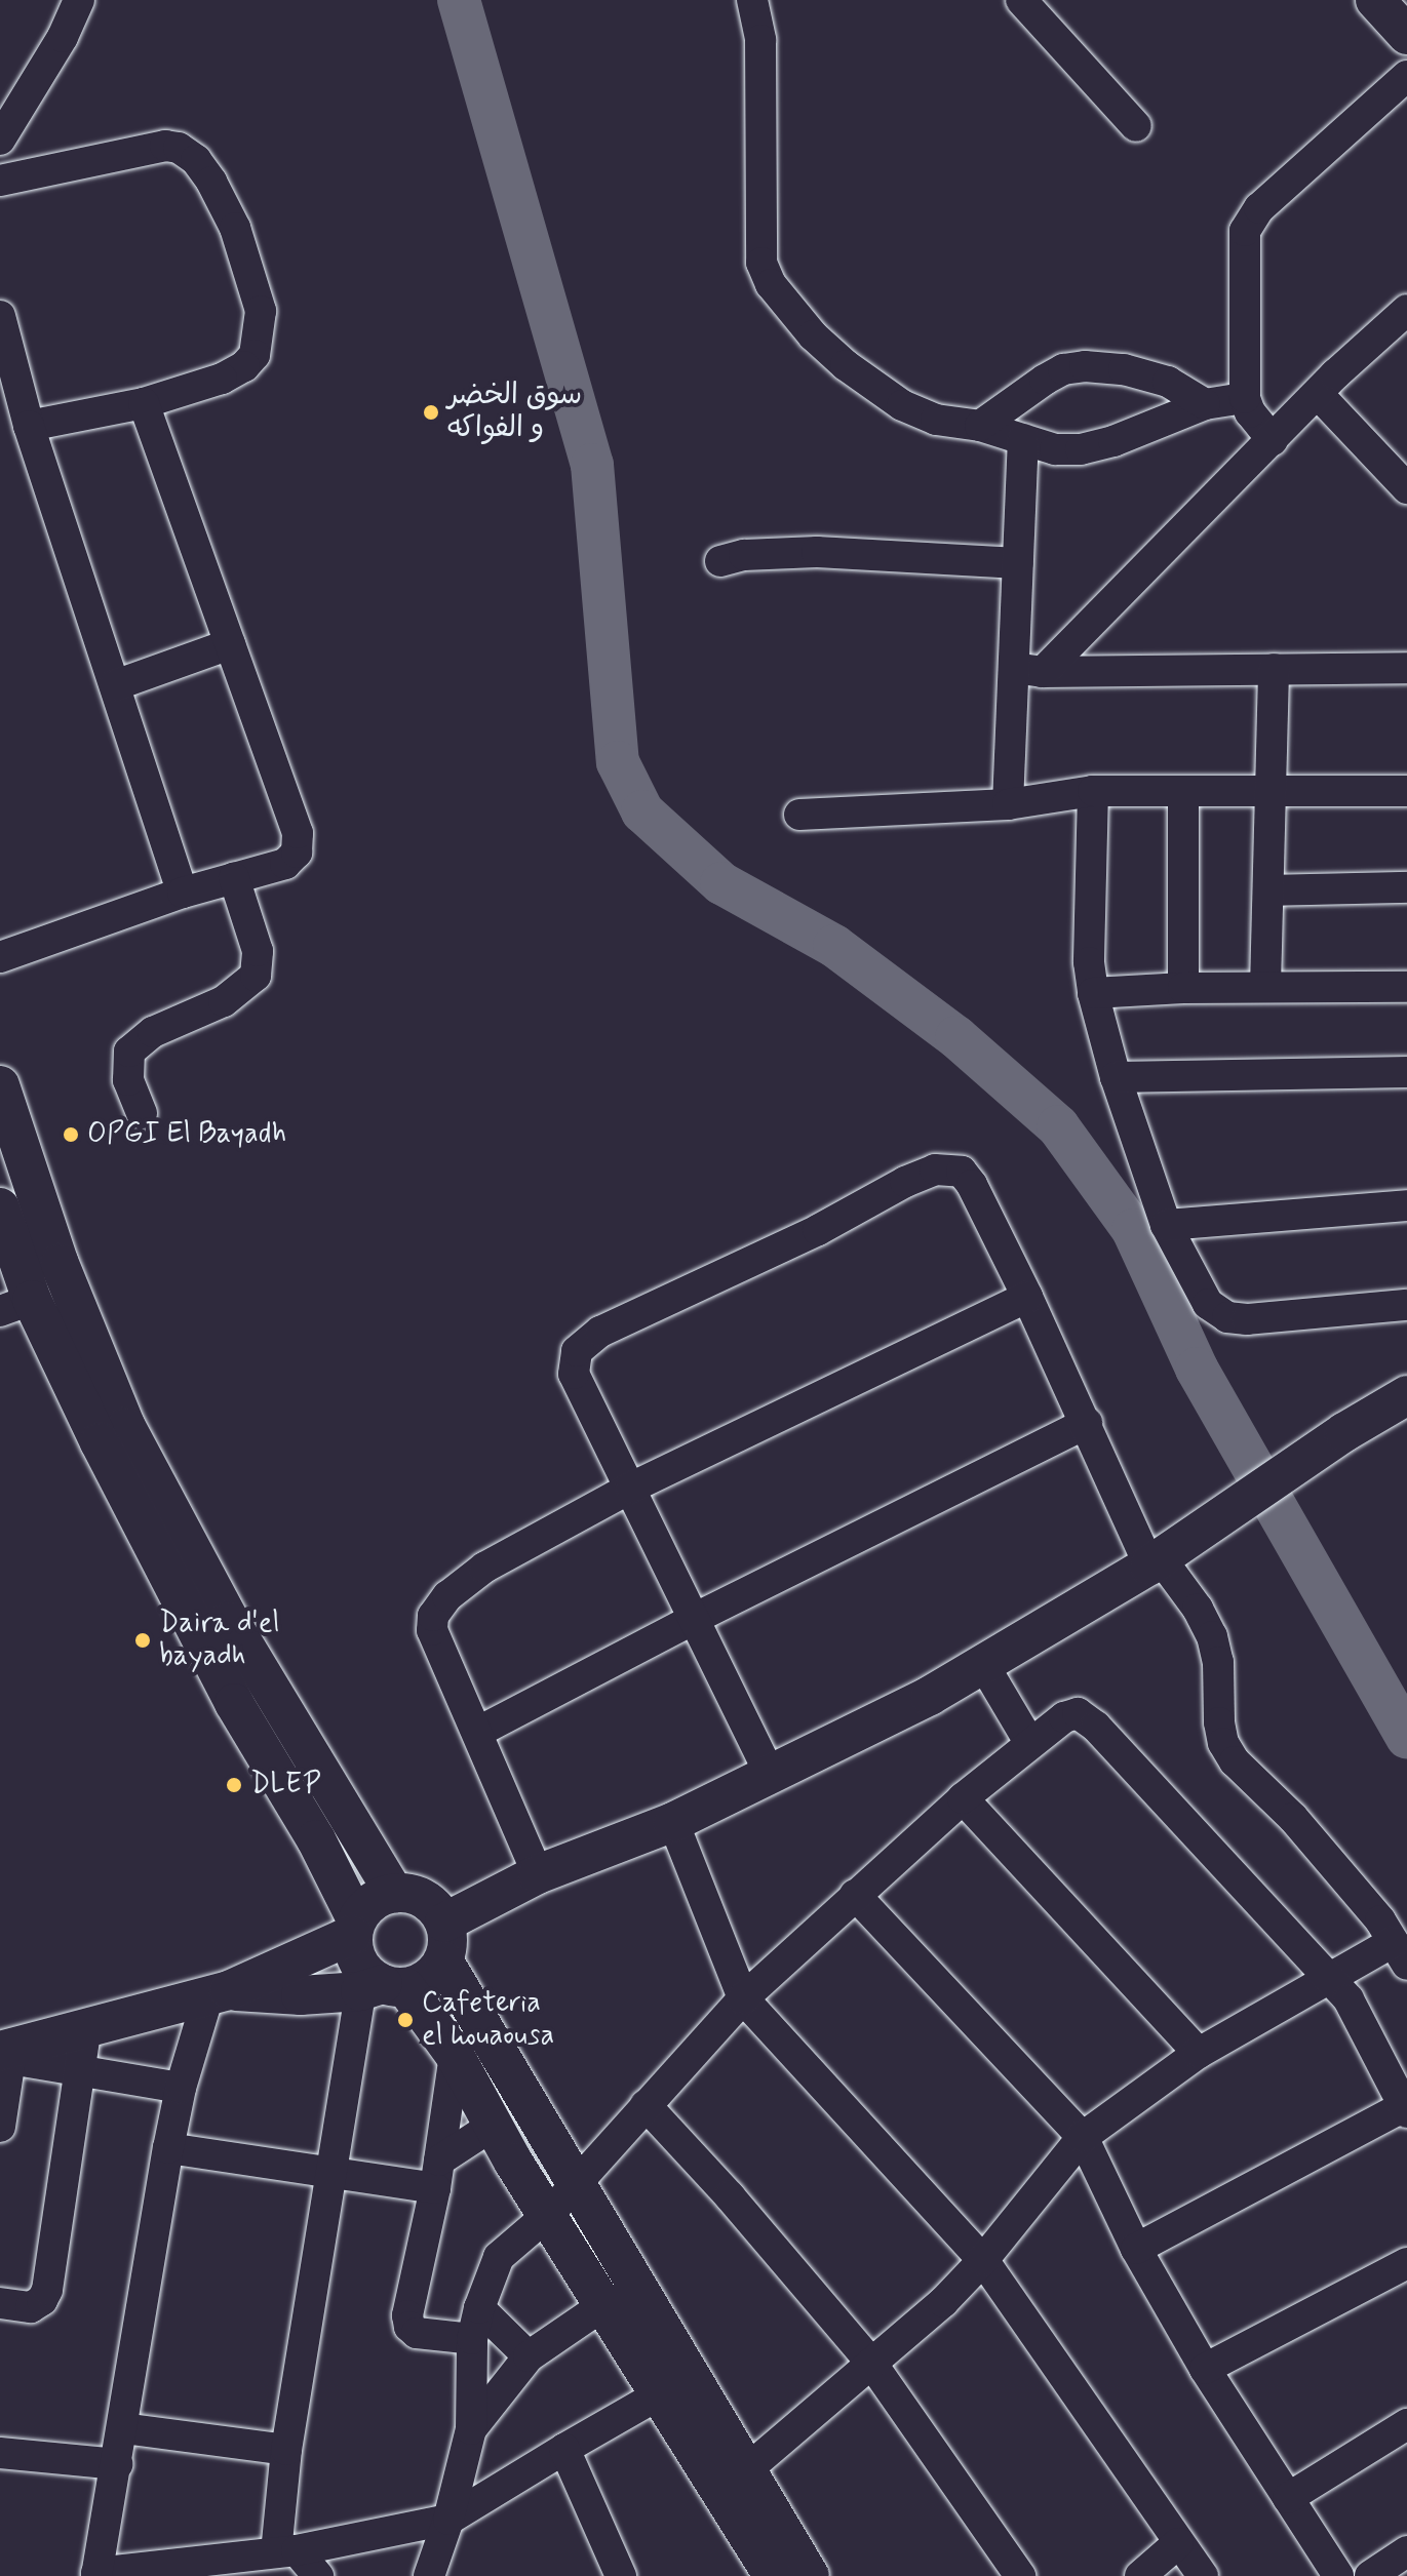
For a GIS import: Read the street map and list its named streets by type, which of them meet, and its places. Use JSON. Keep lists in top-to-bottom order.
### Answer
{
  "places": [
    "سوق الخضر و الفواكه",
    "OPGI El Bayadh",
    "Daira d'el bayadh",
    "DLEP",
    "Cafeteria el houaousa"
  ]
}
